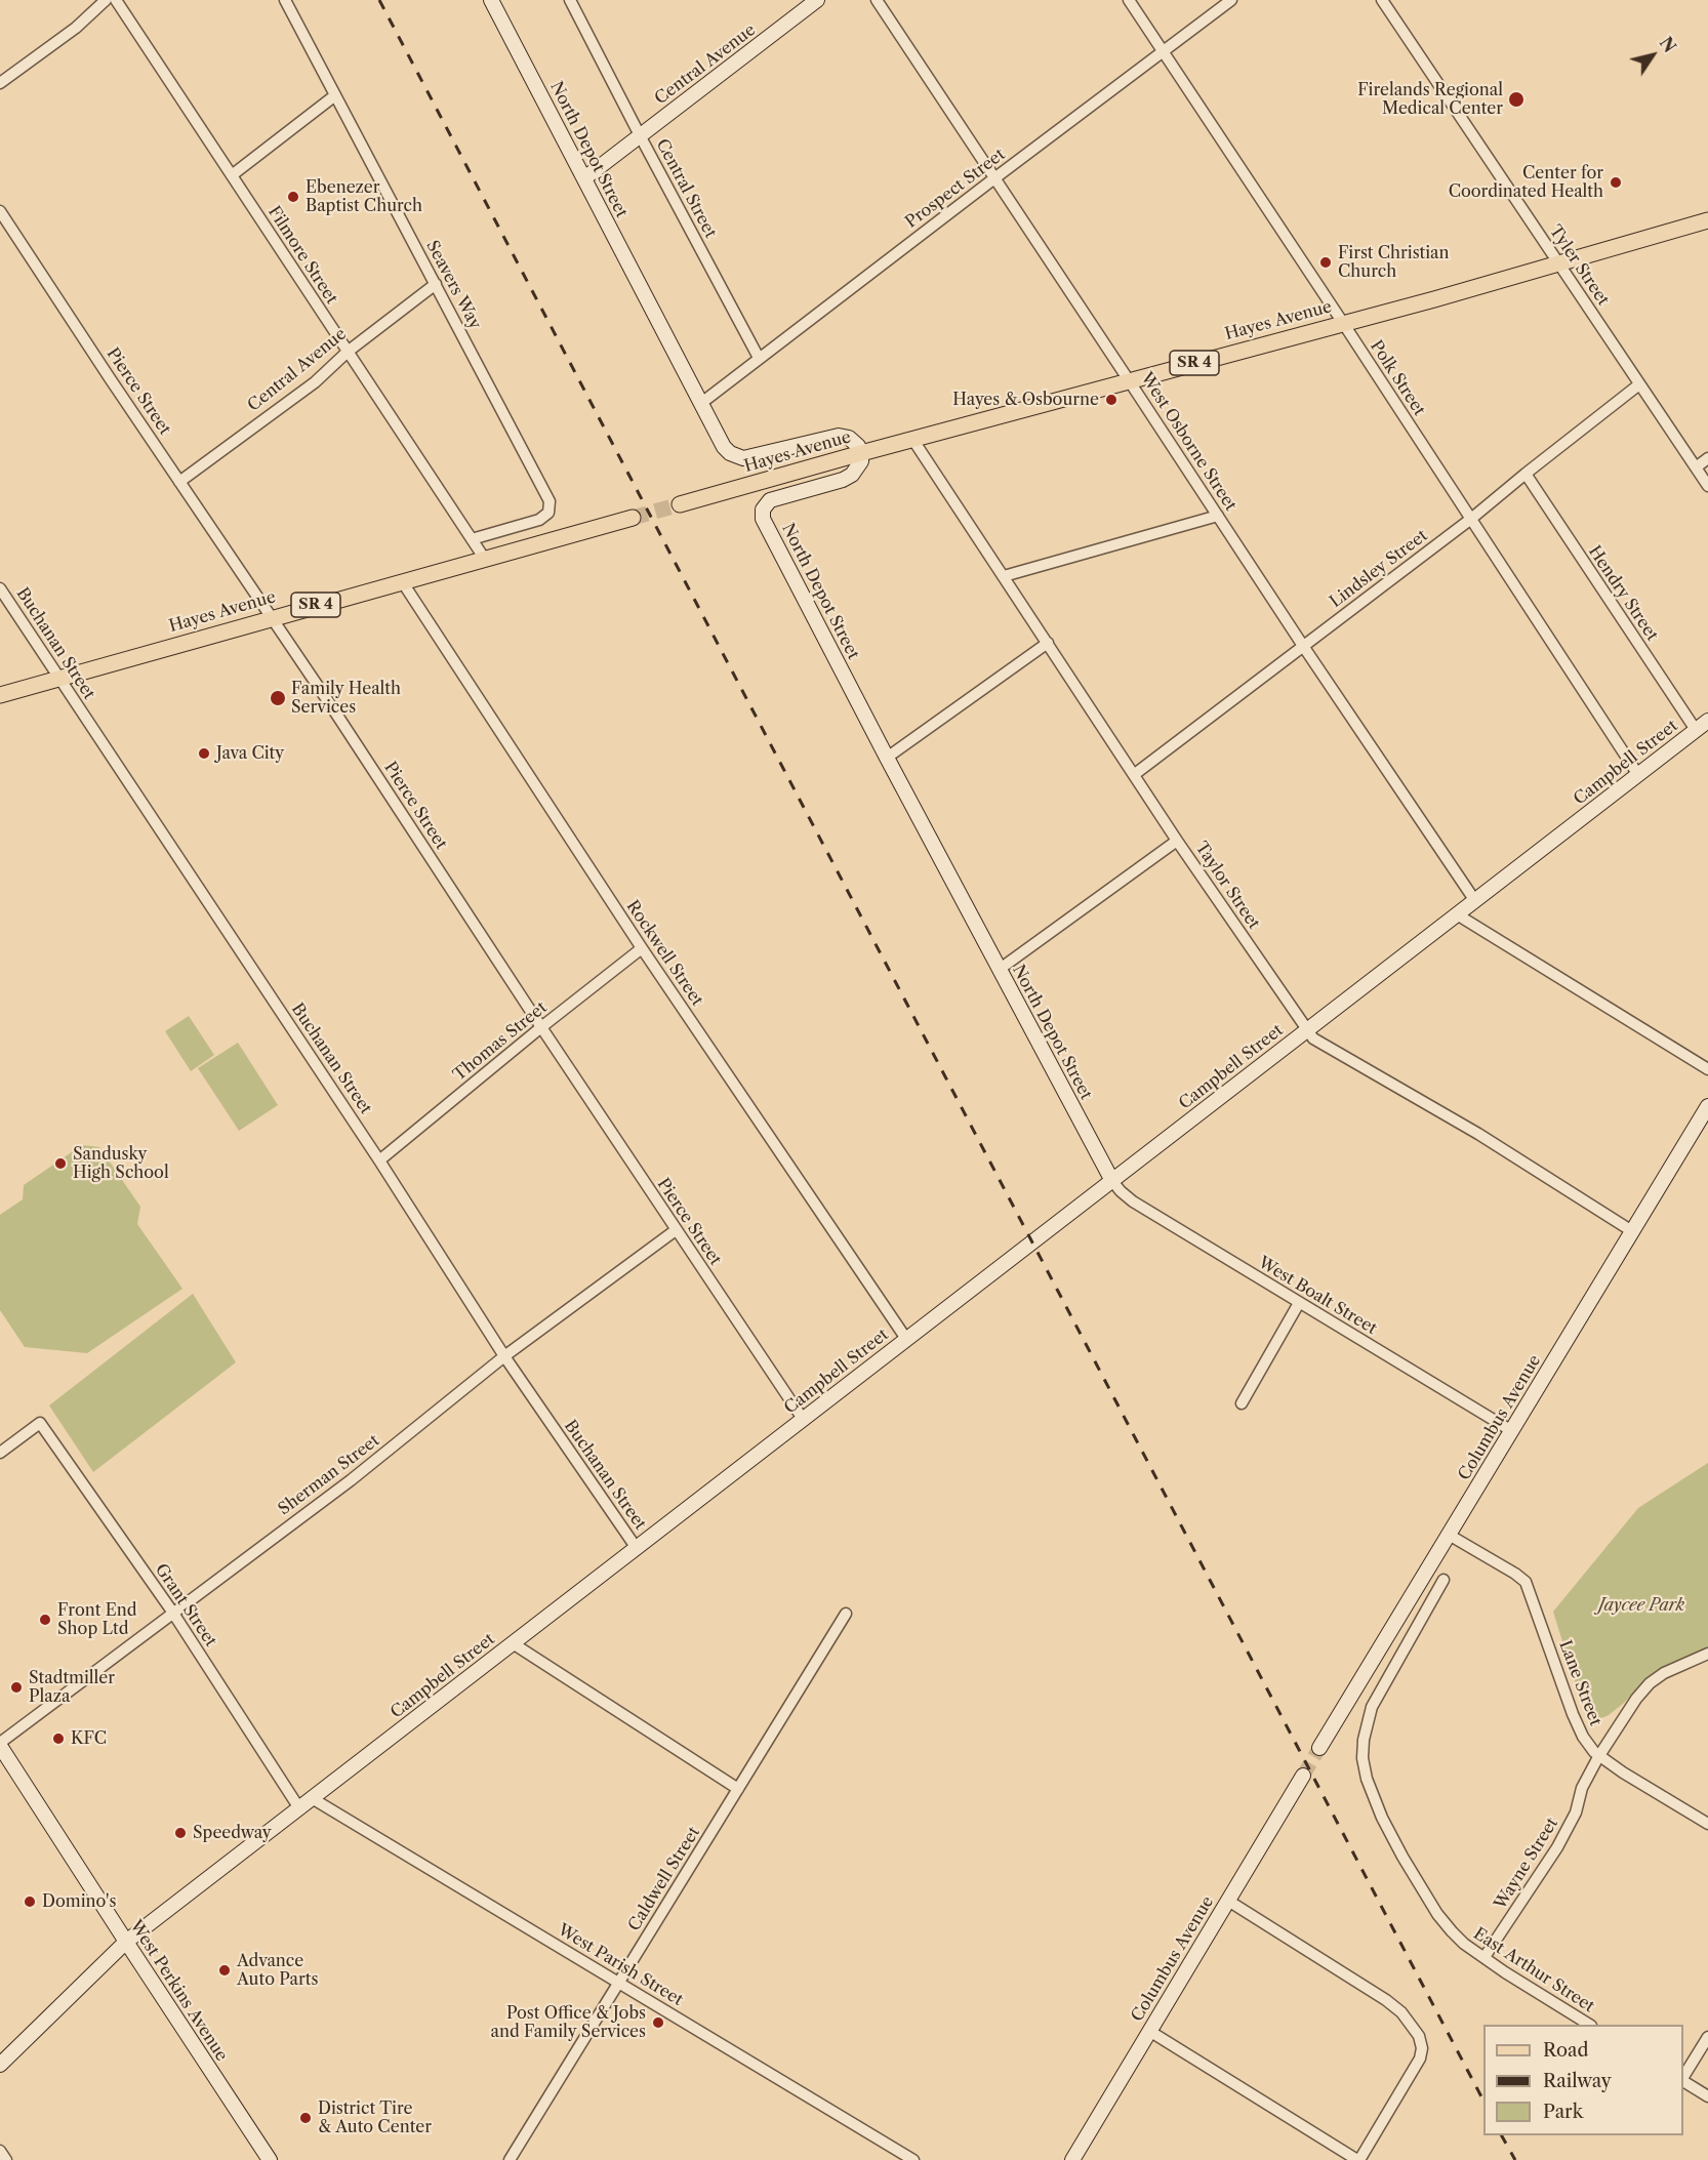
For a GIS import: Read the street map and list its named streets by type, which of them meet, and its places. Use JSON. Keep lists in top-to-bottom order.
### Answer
{
  "streets": {
    "main road": ["Hayes Avenue", "SR 4"],
    "street": [
      "Central Avenue",
      "North Depot Street",
      "Central Street",
      "Prospect Street",
      "Filmore Street",
      "Tyler Street",
      "Seavers Way",
      "Polk Street",
      "Pierce Street",
      "West Osborne Street",
      "Lindsley Street",
      "Hendry Street",
      "Buchanan Street",
      "Campbell Street",
      "Taylor Street",
      "Rockwell Street",
      "Thomas Street",
      "West Boalt Street",
      "Columbus Avenue",
      "Sherman Street",
      "Grant Street",
      "Lane Street",
      "Wayne Street",
      "Caldwell Street",
      "West Parish Street",
      "East Arthur Street",
      "West Perkins Avenue"
    ]
  },
  "crossings": [
    ["Central Avenue", "North Depot Street"],
    ["Central Avenue", "Central Street"],
    ["Central Avenue", "Filmore Street"],
    ["Central Avenue", "Seavers Way"],
    ["Central Avenue", "Pierce Street"],
    ["North Depot Street", "Prospect Street"],
    ["North Depot Street", "Hayes Avenue"],
    ["North Depot Street", "Campbell Street"],
    ["North Depot Street", "West Boalt Street"],
    ["Central Street", "Prospect Street"],
    ["Prospect Street", "Polk Street"],
    ["Prospect Street", "West Osborne Street"],
    ["Filmore Street", "Seavers Way"],
    ["Filmore Street", "Hayes Avenue"],
    ["Tyler Street", "Hayes Avenue"],
    ["Tyler Street", "Lindsley Street"],
    ["Hayes Avenue", "Polk Street"],
    ["Hayes Avenue", "Pierce Street"],
    ["Hayes Avenue", "West Osborne Street"],
    ["Hayes Avenue", "Buchanan Street"],
    ["Hayes Avenue", "Taylor Street"],
    ["Hayes Avenue", "Rockwell Street"],
    ["Polk Street", "Lindsley Street"],
    ["Polk Street", "Campbell Street"],
    ["Pierce Street", "Campbell Street"],
    ["Pierce Street", "Thomas Street"],
    ["Pierce Street", "Sherman Street"],
    ["West Osborne Street", "Lindsley Street"],
    ["West Osborne Street", "Campbell Street"],
    ["Lindsley Street", "Hendry Street"],
    ["Lindsley Street", "Taylor Street"],
    ["Hendry Street", "Campbell Street"],
    ["Buchanan Street", "Campbell Street"],
    ["Buchanan Street", "Thomas Street"],
    ["Buchanan Street", "Sherman Street"],
    ["Campbell Street", "Taylor Street"],
    ["Campbell Street", "Rockwell Street"],
    ["Campbell Street", "West Boalt Street"],
    ["Campbell Street", "Grant Street"],
    ["Campbell Street", "West Parish Street"],
    ["Campbell Street", "West Perkins Avenue"],
    ["Taylor Street", "Columbus Avenue"],
    ["Rockwell Street", "Thomas Street"],
    ["West Boalt Street", "Columbus Avenue"],
    ["Columbus Avenue", "Lane Street"],
    ["Sherman Street", "Grant Street"],
    ["Sherman Street", "West Perkins Avenue"],
    ["Lane Street", "Wayne Street"],
    ["Wayne Street", "East Arthur Street"],
    ["Caldwell Street", "West Parish Street"]
  ],
  "parks": ["Jaycee Park"],
  "places": [
    "Firelands Regional Medical Center",
    "Center for Coordinated Health",
    "Ebenezer Baptist Church",
    "First Christian Church",
    "Hayes & Osbourne",
    "Family Health Services",
    "Java City",
    "Sandusky High School",
    "Front End Shop Ltd",
    "Stadtmiller Plaza",
    "KFC",
    "Speedway",
    "Domino's",
    "Advance Auto Parts",
    "Post Office & Jobs and Family Services",
    "District Tire & Auto Center"
  ],
  "legend": ["Road", "Railway", "Park"],
  "north": "top right"
}
